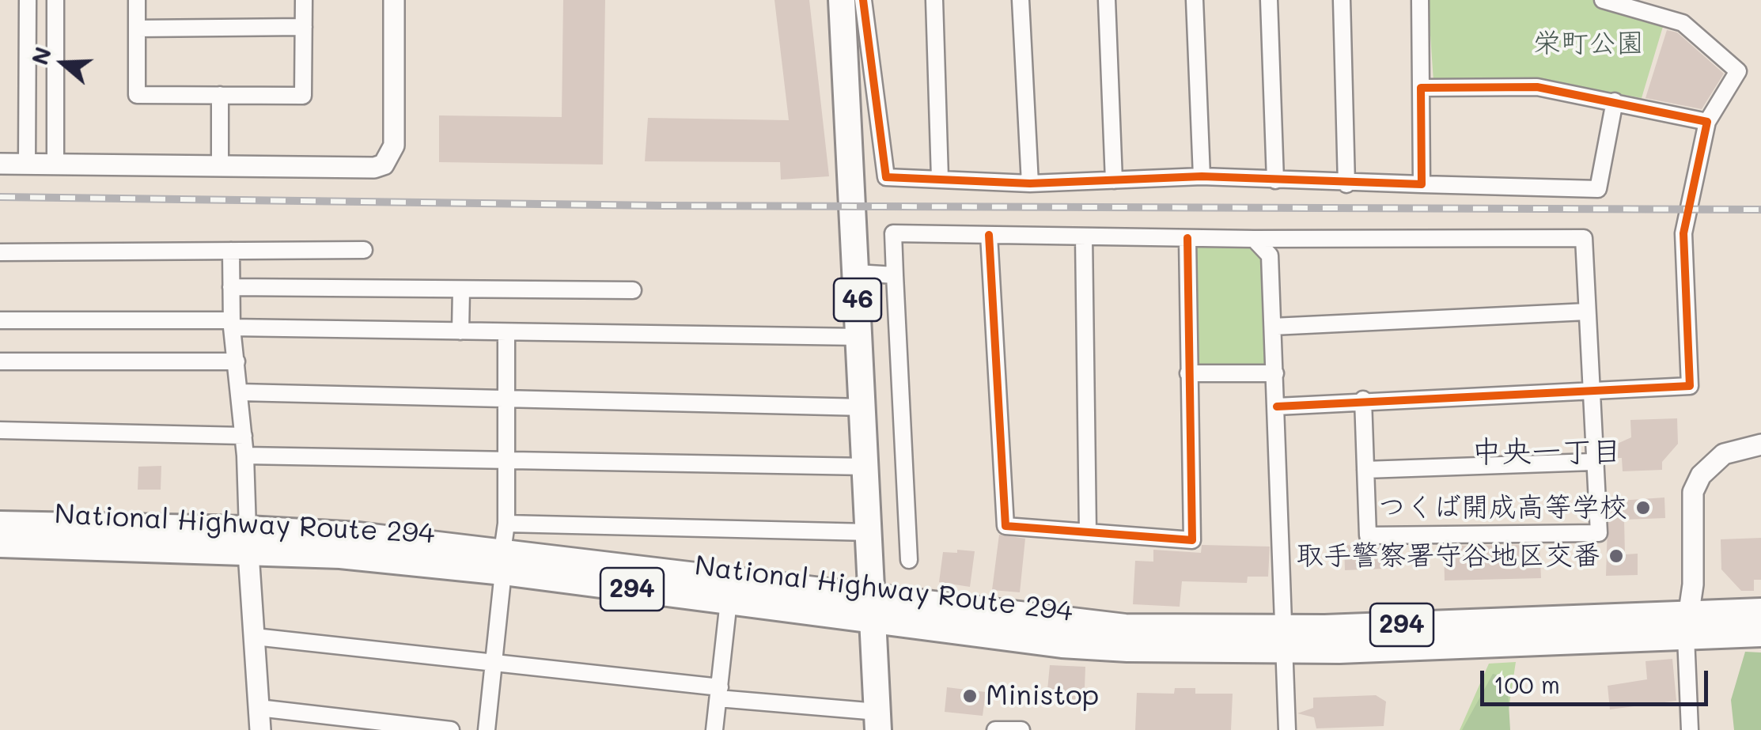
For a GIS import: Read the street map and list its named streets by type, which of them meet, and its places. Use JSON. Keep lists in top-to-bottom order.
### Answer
{
  "streets": {
    "main road": ["46", "National Highway Route 294", "294"]
  },
  "crossings": [
    ["46", "National Highway Route 294"]
  ],
  "districts": ["中央一丁目"],
  "parks": ["栄町公園"],
  "places": ["つくば開成高等学校", "取手警察署守谷地区交番", "Ministop"],
  "scale_bar": "100 m",
  "north": "left"
}
